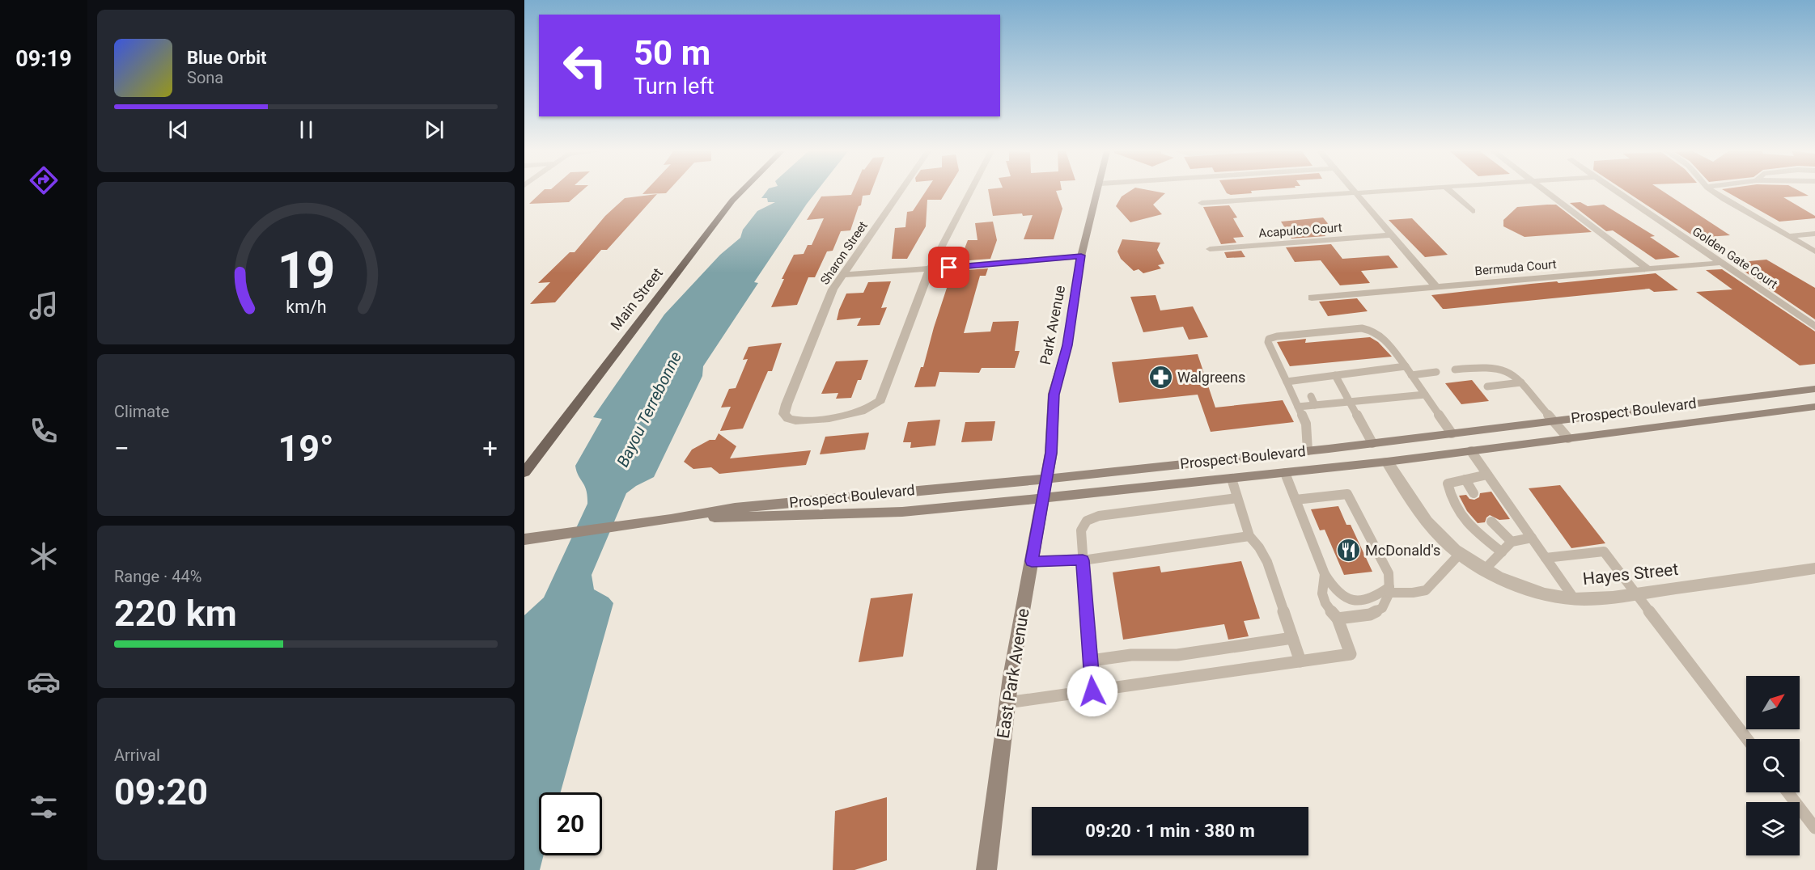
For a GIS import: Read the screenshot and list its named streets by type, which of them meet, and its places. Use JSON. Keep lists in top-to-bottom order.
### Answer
{
  "streets": {
    "main road": [
      "Main Street",
      "Park Avenue",
      "Prospect Boulevard",
      "East Park Avenue"
    ],
    "street": [
      "Acapulco Court",
      "Sharon Street",
      "Golden Gate Court",
      "Bermuda Court",
      "Hayes Street"
    ]
  },
  "crossings": [
    ["Golden Gate Court", "Bermuda Court"],
    ["Park Avenue", "Prospect Boulevard"],
    ["Park Avenue", "East Park Avenue"],
    ["Prospect Boulevard", "Hayes Street"],
    ["Prospect Boulevard", "East Park Avenue"]
  ],
  "water": ["Bayou Terrebonne"],
  "places": {
    "pharmacy": ["Walgreens"],
    "restaurant": ["McDonald's"]
  },
  "north": "top right",
  "page": {
    "tabs": "09:19",
    "turn": ["50 m", "Turn left"],
    "song": ["Blue Orbit", "Sona"],
    "tile": [
      "Climate",
      ["Range · 44%", "220 km"],
      ["Arrival", "09:20"]
    ],
    "heat": ["−", "19°", "+"],
    "limit": "20",
    "trip": "09:20 · 1 min · 380 m",
    "gauge": ["19", "km/h"]
  }
}
